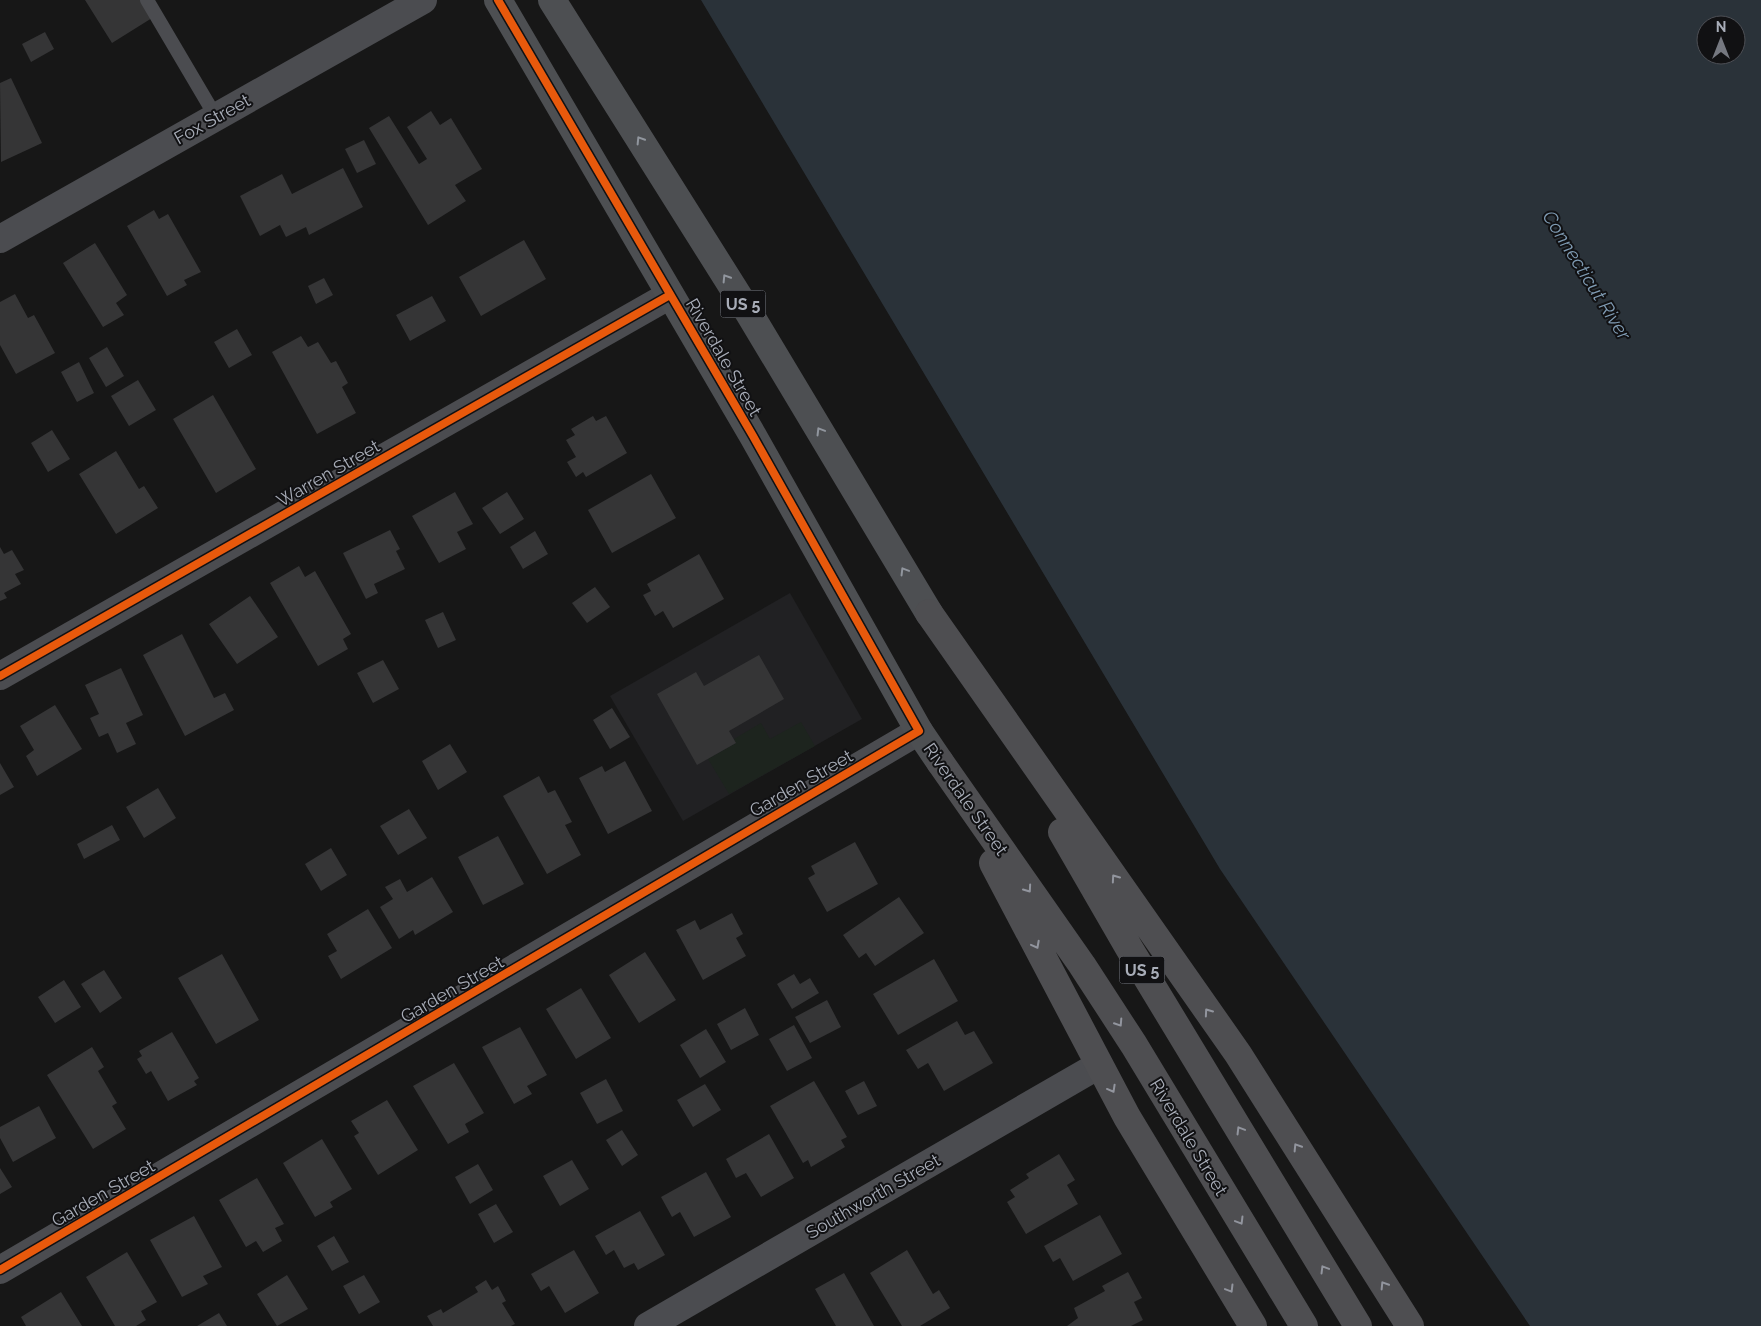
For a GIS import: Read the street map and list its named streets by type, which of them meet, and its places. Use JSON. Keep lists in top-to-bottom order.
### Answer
{
  "streets": {
    "highway": ["US 5", "Riverdale Street"],
    "street": [
      "Fox Street",
      "Warren Street",
      "Garden Street",
      "Southworth Street"
    ]
  },
  "crossings": [
    ["Riverdale Street", "Warren Street"],
    ["Riverdale Street", "Garden Street"]
  ],
  "one_way": ["Riverdale Street"],
  "water": ["Connecticut River"],
  "north": "top"
}
